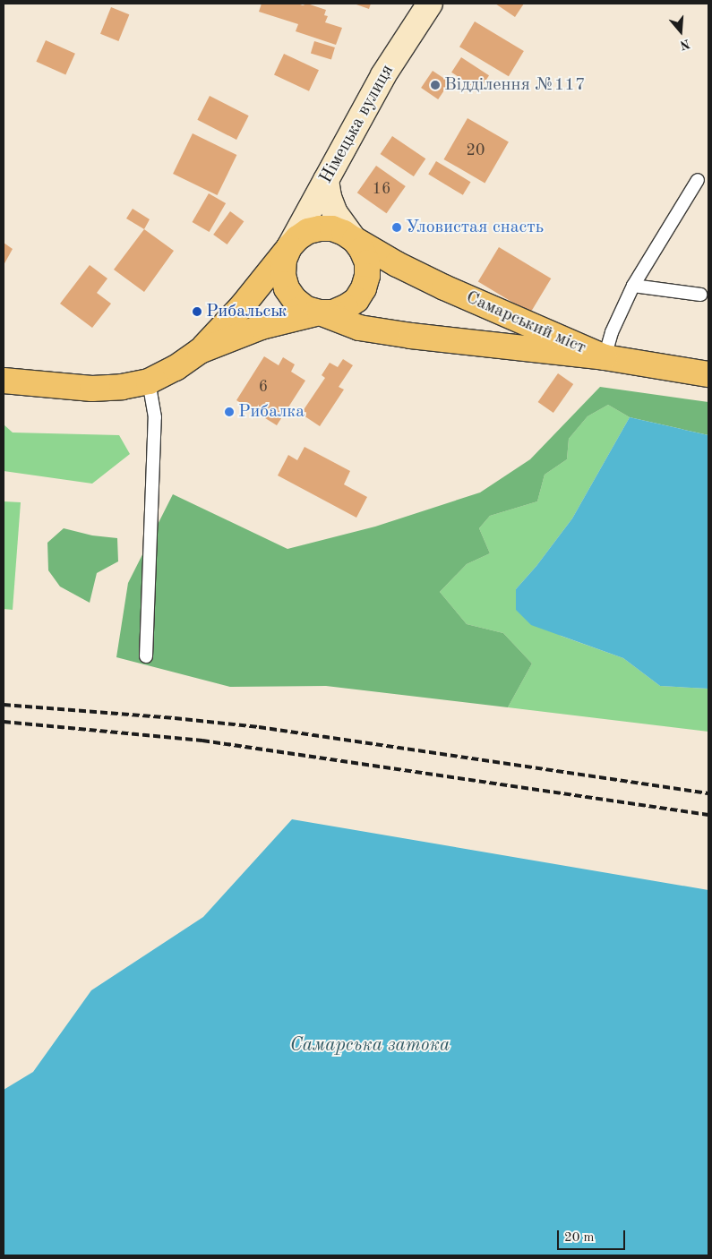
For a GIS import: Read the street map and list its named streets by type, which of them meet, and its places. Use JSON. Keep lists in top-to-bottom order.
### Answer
{
  "streets": {
    "main road": ["Німецька вулиця", "Самарський міст"]
  },
  "crossings": [
    ["Німецька вулиця", "Самарський міст"]
  ],
  "water": ["Самарська затока"],
  "places": [
    "Відділення №117",
    "Уловистая снасть",
    "Рибальськ",
    "Рибалка"
  ],
  "house_numbers": ["20", "16", "6"],
  "scale_bar": "20 m",
  "north": "bottom"
}
